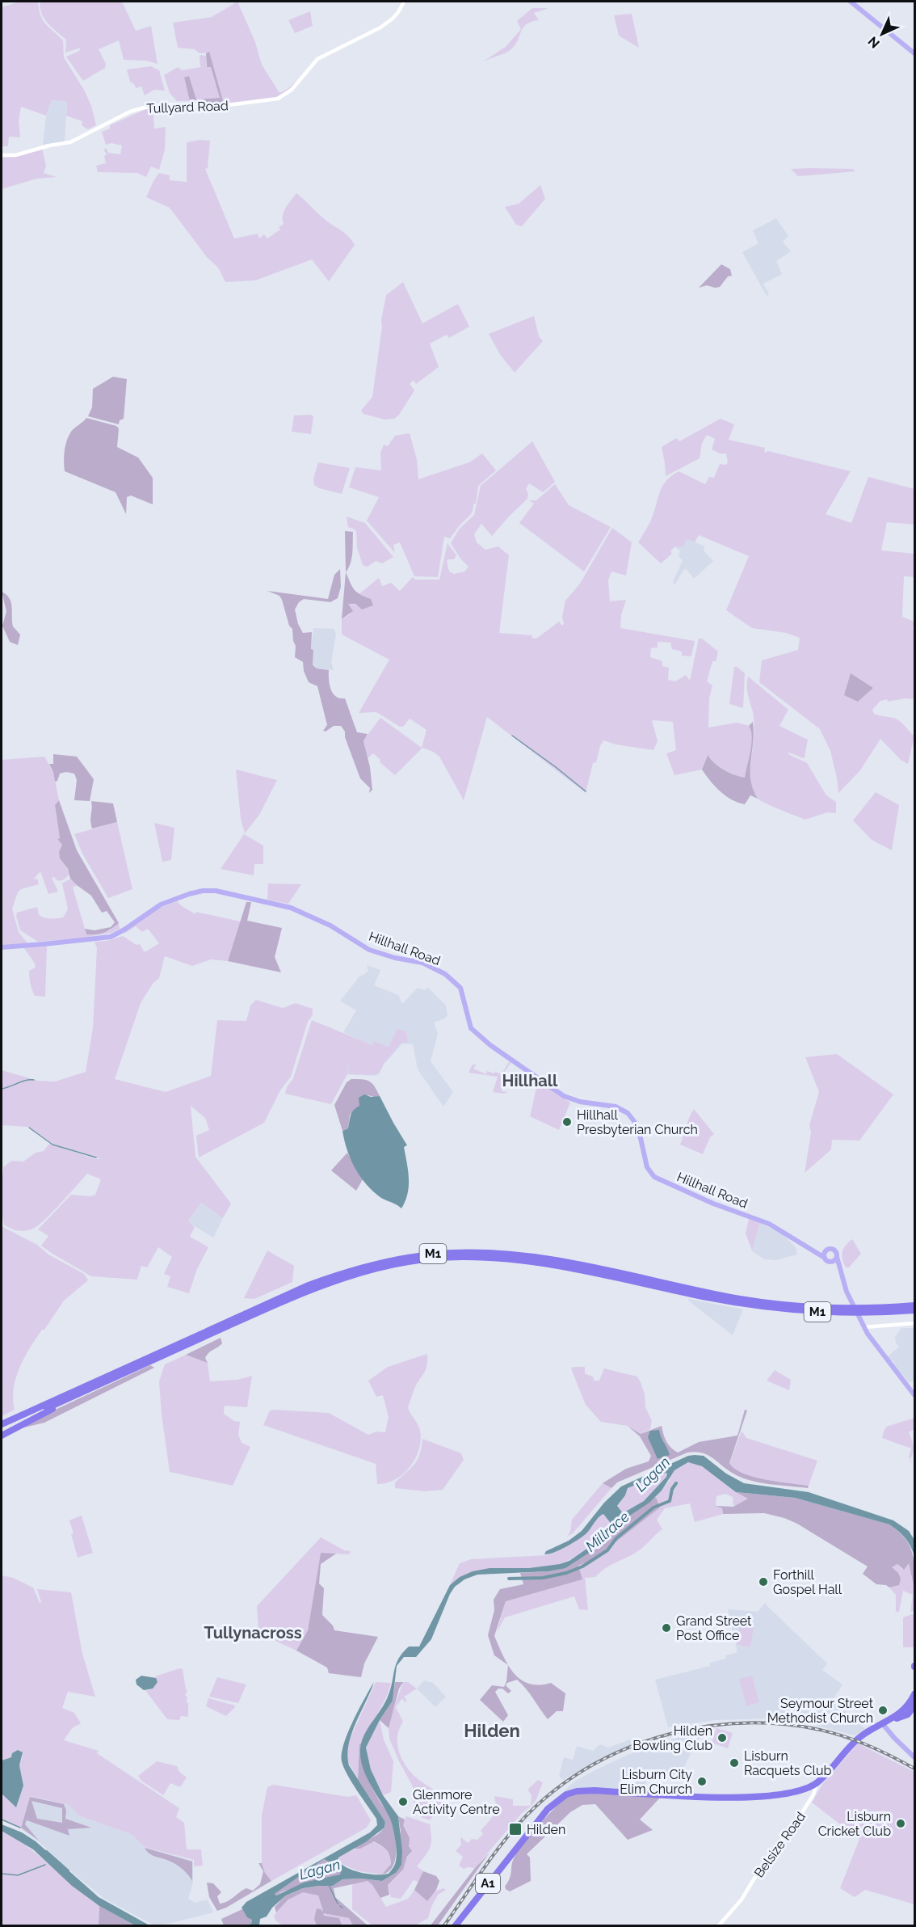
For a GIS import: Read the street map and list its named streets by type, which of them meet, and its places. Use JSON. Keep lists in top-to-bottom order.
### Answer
{
  "streets": {
    "highway": ["M1", "A1"],
    "main road": ["Hillhall Road"],
    "street": ["Tullyard Road", "Belsize Road"]
  },
  "crossings": [
    ["Belsize Road", "A1"]
  ],
  "districts": ["Hillhall", "Tullynacross", "Hilden"],
  "water": ["Lagan", "Millrace"],
  "places": {
    "other": [
      "Hillhall Presbyterian Church",
      "Forthill Gospel Hall",
      "Grand Street Post Office",
      "Seymour Street Methodist Church",
      "Hilden Bowling Club",
      "Lisburn Racquets Club",
      "Lisburn City Elim Church",
      "Glenmore Activity Centre",
      "Lisburn Cricket Club"
    ],
    "transit": ["Hilden"]
  },
  "north": "bottom left"
}
